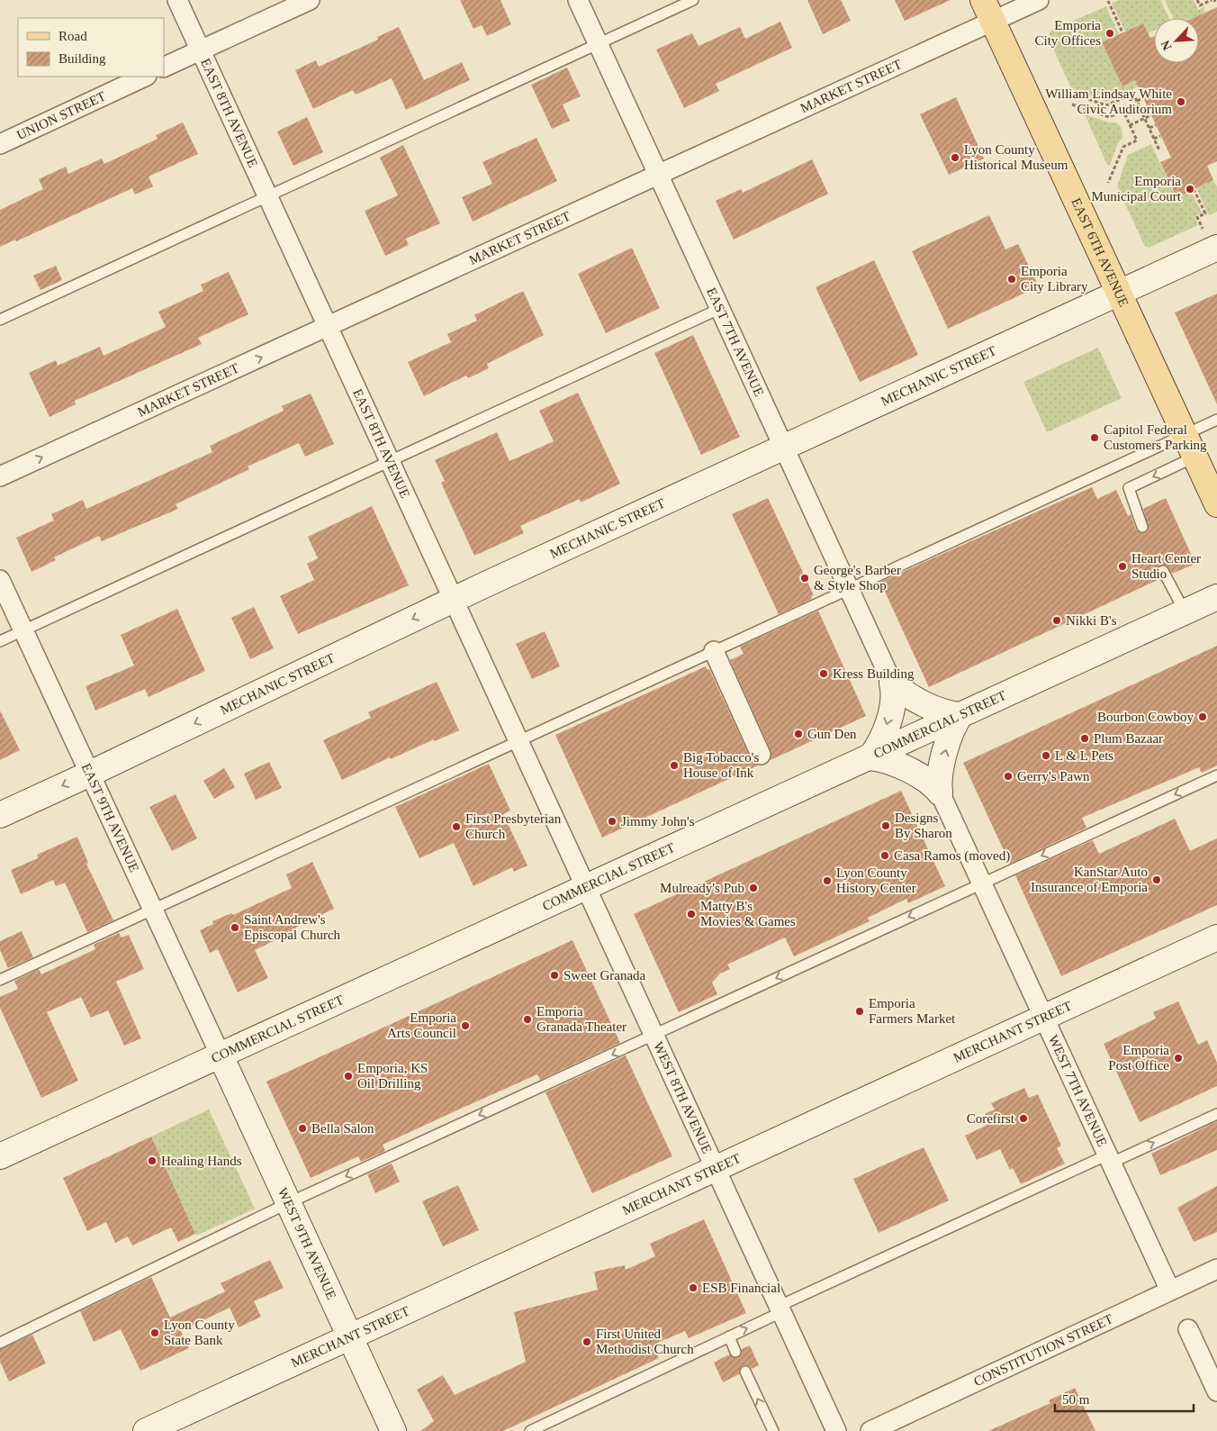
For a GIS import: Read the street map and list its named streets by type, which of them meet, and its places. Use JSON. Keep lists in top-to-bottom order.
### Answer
{
  "streets": {
    "main road": ["EAST 6TH AVENUE"],
    "street": [
      "MARKET STREET",
      "EAST 8TH AVENUE",
      "UNION STREET",
      "EAST 7TH AVENUE",
      "MECHANIC STREET",
      "COMMERCIAL STREET",
      "EAST 9TH AVENUE",
      "MERCHANT STREET",
      "WEST 7TH AVENUE",
      "WEST 8TH AVENUE",
      "WEST 9TH AVENUE",
      "CONSTITUTION STREET"
    ]
  },
  "crossings": [
    ["MARKET STREET", "EAST 8TH AVENUE"],
    ["MARKET STREET", "EAST 6TH AVENUE"],
    ["MARKET STREET", "EAST 7TH AVENUE"],
    ["EAST 8TH AVENUE", "MECHANIC STREET"],
    ["EAST 8TH AVENUE", "COMMERCIAL STREET"],
    ["EAST 8TH AVENUE", "WEST 8TH AVENUE"],
    ["EAST 6TH AVENUE", "MECHANIC STREET"],
    ["EAST 7TH AVENUE", "MECHANIC STREET"],
    ["MECHANIC STREET", "EAST 9TH AVENUE"],
    ["COMMERCIAL STREET", "EAST 9TH AVENUE"],
    ["COMMERCIAL STREET", "WEST 8TH AVENUE"],
    ["COMMERCIAL STREET", "WEST 9TH AVENUE"],
    ["EAST 9TH AVENUE", "WEST 9TH AVENUE"],
    ["MERCHANT STREET", "WEST 7TH AVENUE"],
    ["MERCHANT STREET", "WEST 8TH AVENUE"],
    ["MERCHANT STREET", "WEST 9TH AVENUE"],
    ["WEST 7TH AVENUE", "CONSTITUTION STREET"]
  ],
  "one_way": ["MECHANIC STREET"],
  "places": [
    "Emporia City Offices",
    "William Lindsay White Civic Auditorium",
    "Lyon County Historical Museum",
    "Emporia Municipal Court",
    "Emporia City Library",
    "Capitol Federal Customers Parking",
    "Heart Center Studio",
    "George's Barber & Style Shop",
    "Nikki B's",
    "Kress Building",
    "Bourbon Cowboy",
    "Gun Den",
    "Plum Bazaar",
    "L & L Pets",
    "Big Tobacco's House of Ink",
    "Gerry's Pawn",
    "Jimmy John's",
    "Designs By Sharon",
    "First Presbyterian Church",
    "Casa Ramos (moved)",
    "KanStar Auto Insurance of Emporia",
    "Lyon County History Center",
    "Mulready's Pub",
    "Matty B's Movies & Games",
    "Saint Andrew's Episcopal Church",
    "Sweet Granada",
    "Emporia Farmers Market",
    "Emporia Granada Theater",
    "Emporia Arts Council",
    "Emporia Post Office",
    "Emporia, KS Oil Drilling",
    "Corefirst",
    "Bella Salon",
    "Healing Hands",
    "ESB Financial",
    "Lyon County State Bank",
    "First United Methodist Church"
  ],
  "legend": ["Road", "Building"],
  "scale_bar": "50 m",
  "north": "bottom left"
}
